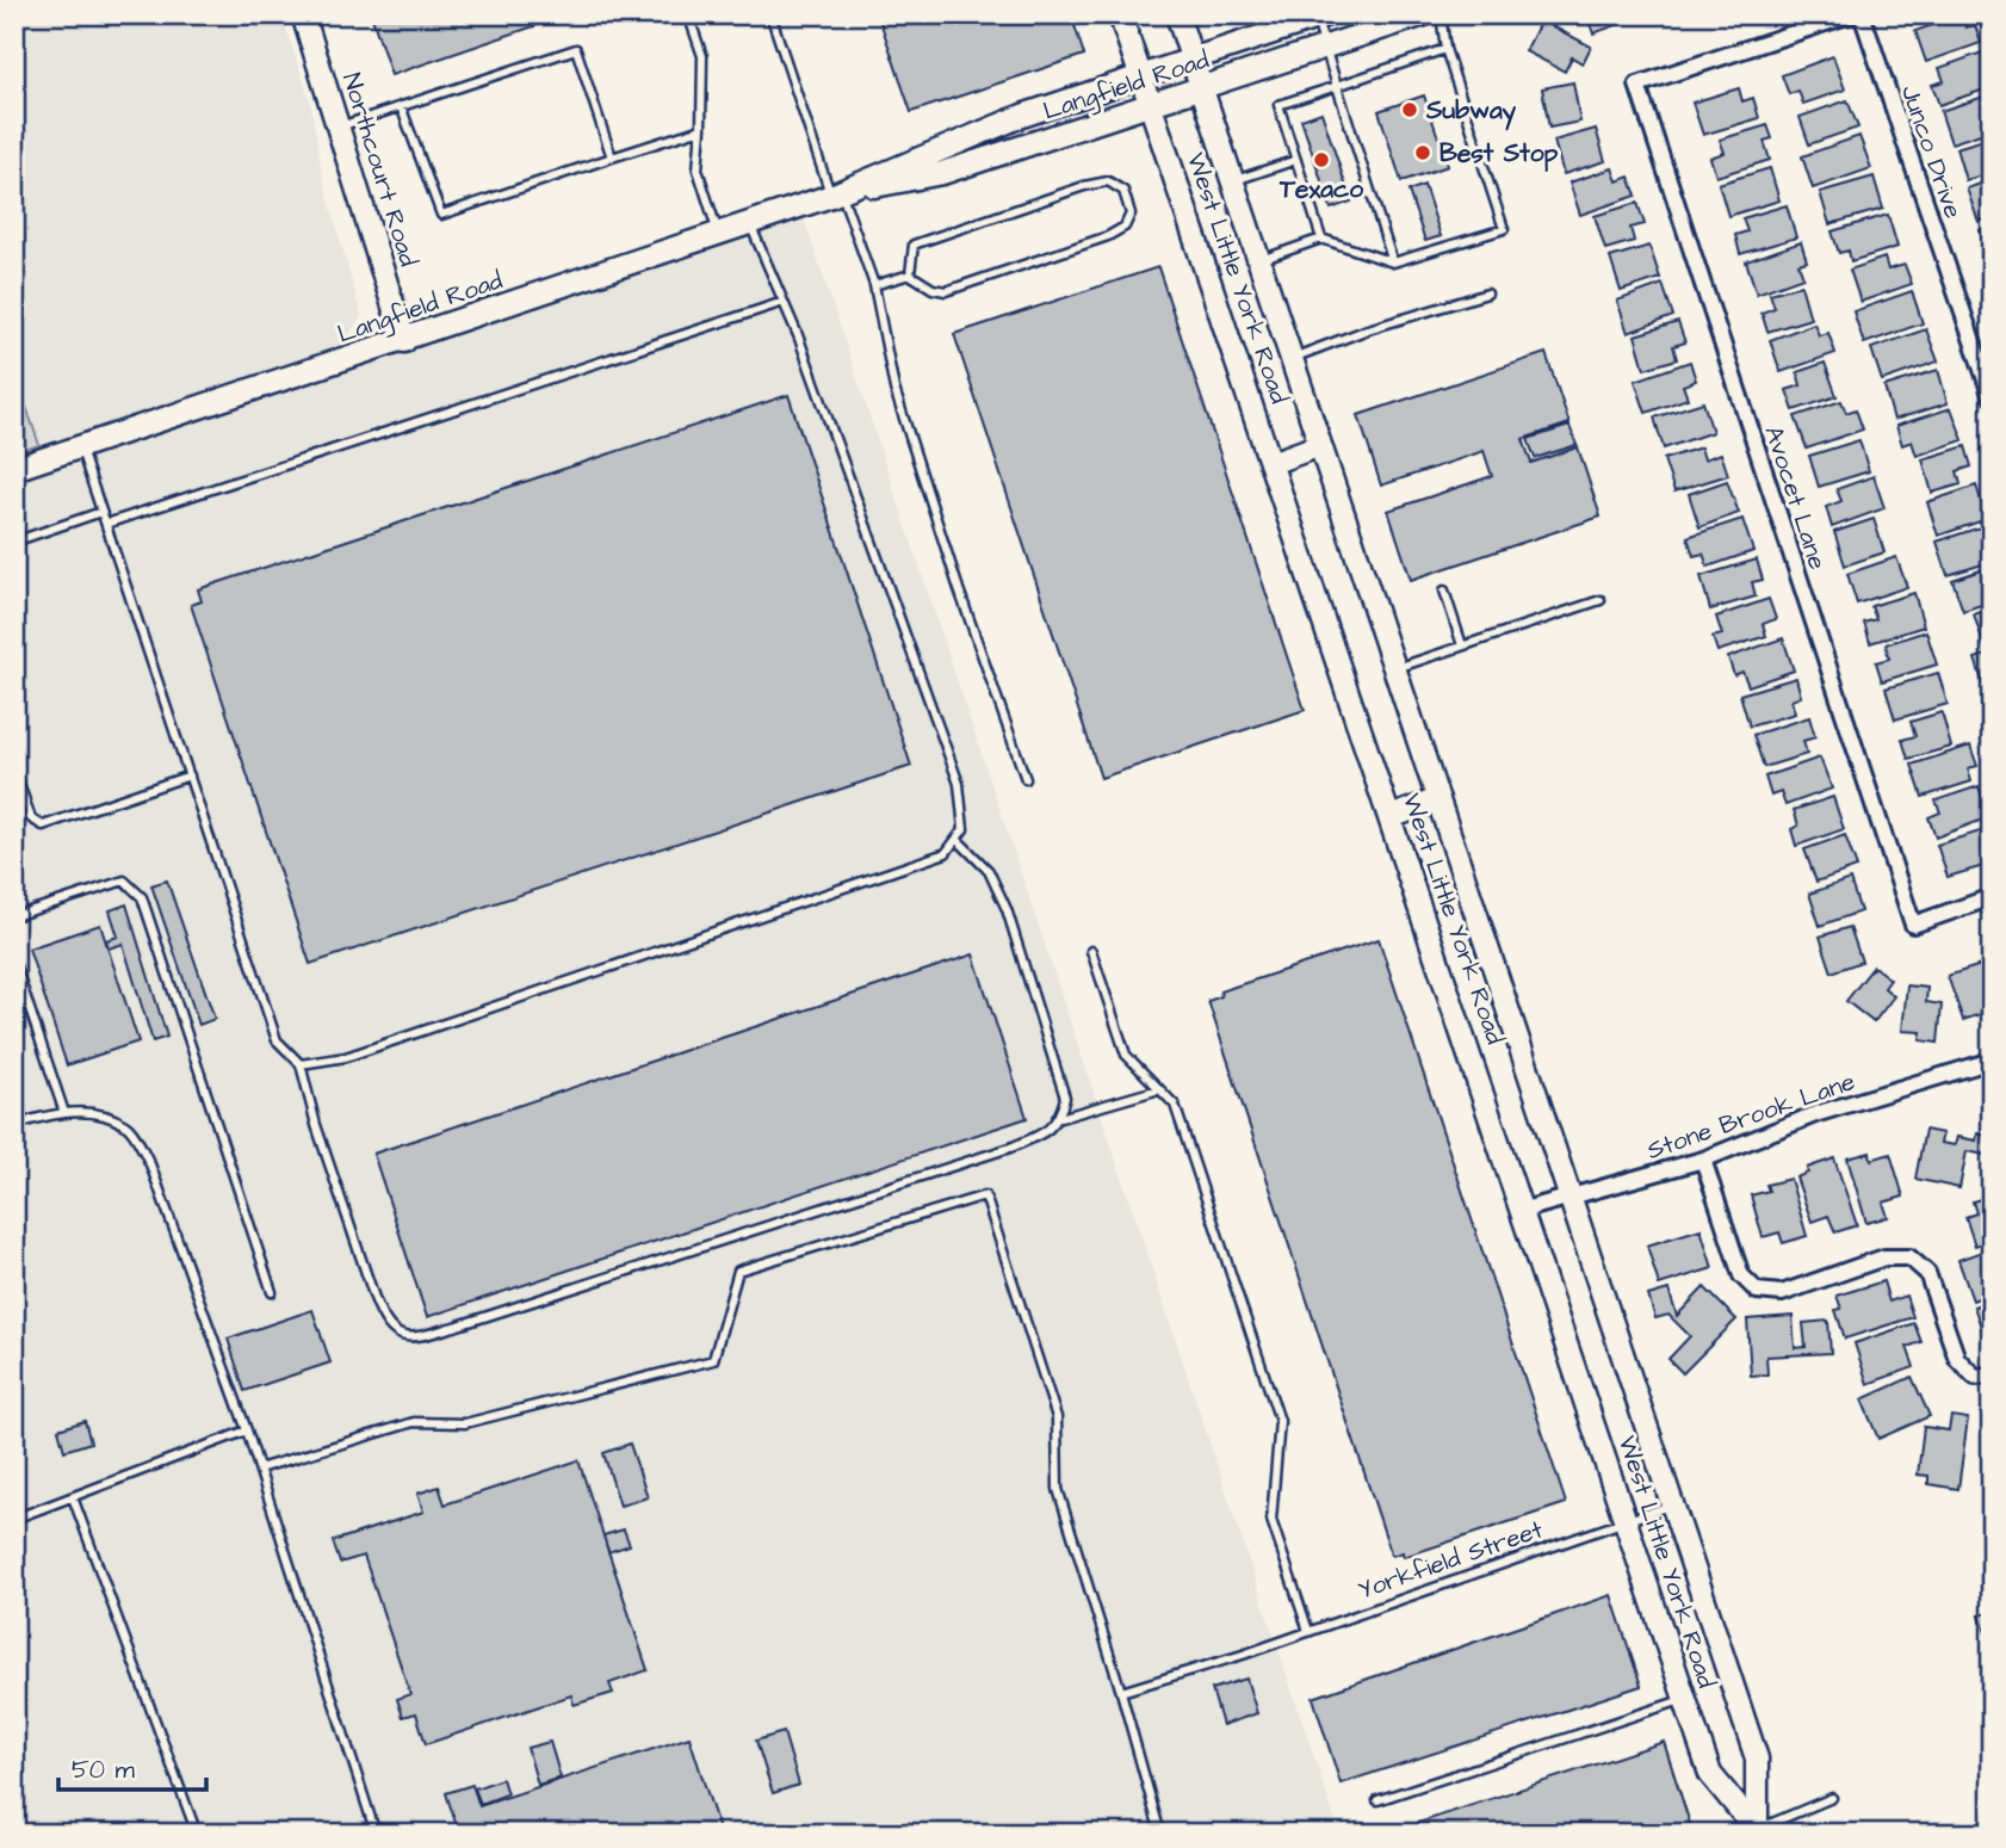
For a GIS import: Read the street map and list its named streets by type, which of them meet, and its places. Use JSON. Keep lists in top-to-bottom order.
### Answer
{
  "streets": {
    "main road": ["Langfield Road", "Northcourt Road", "West Little York Road"],
    "street": ["Junco Drive", "Avocet Lane", "Stone Brook Lane"],
    "lane": ["Yorkfield Street"]
  },
  "crossings": [
    ["Langfield Road", "Northcourt Road"],
    ["Langfield Road", "West Little York Road"],
    ["West Little York Road", "Stone Brook Lane"],
    ["West Little York Road", "Yorkfield Street"]
  ],
  "places": ["Subway", "Best Stop", "Texaco"],
  "scale_bar": "50 m"
}
